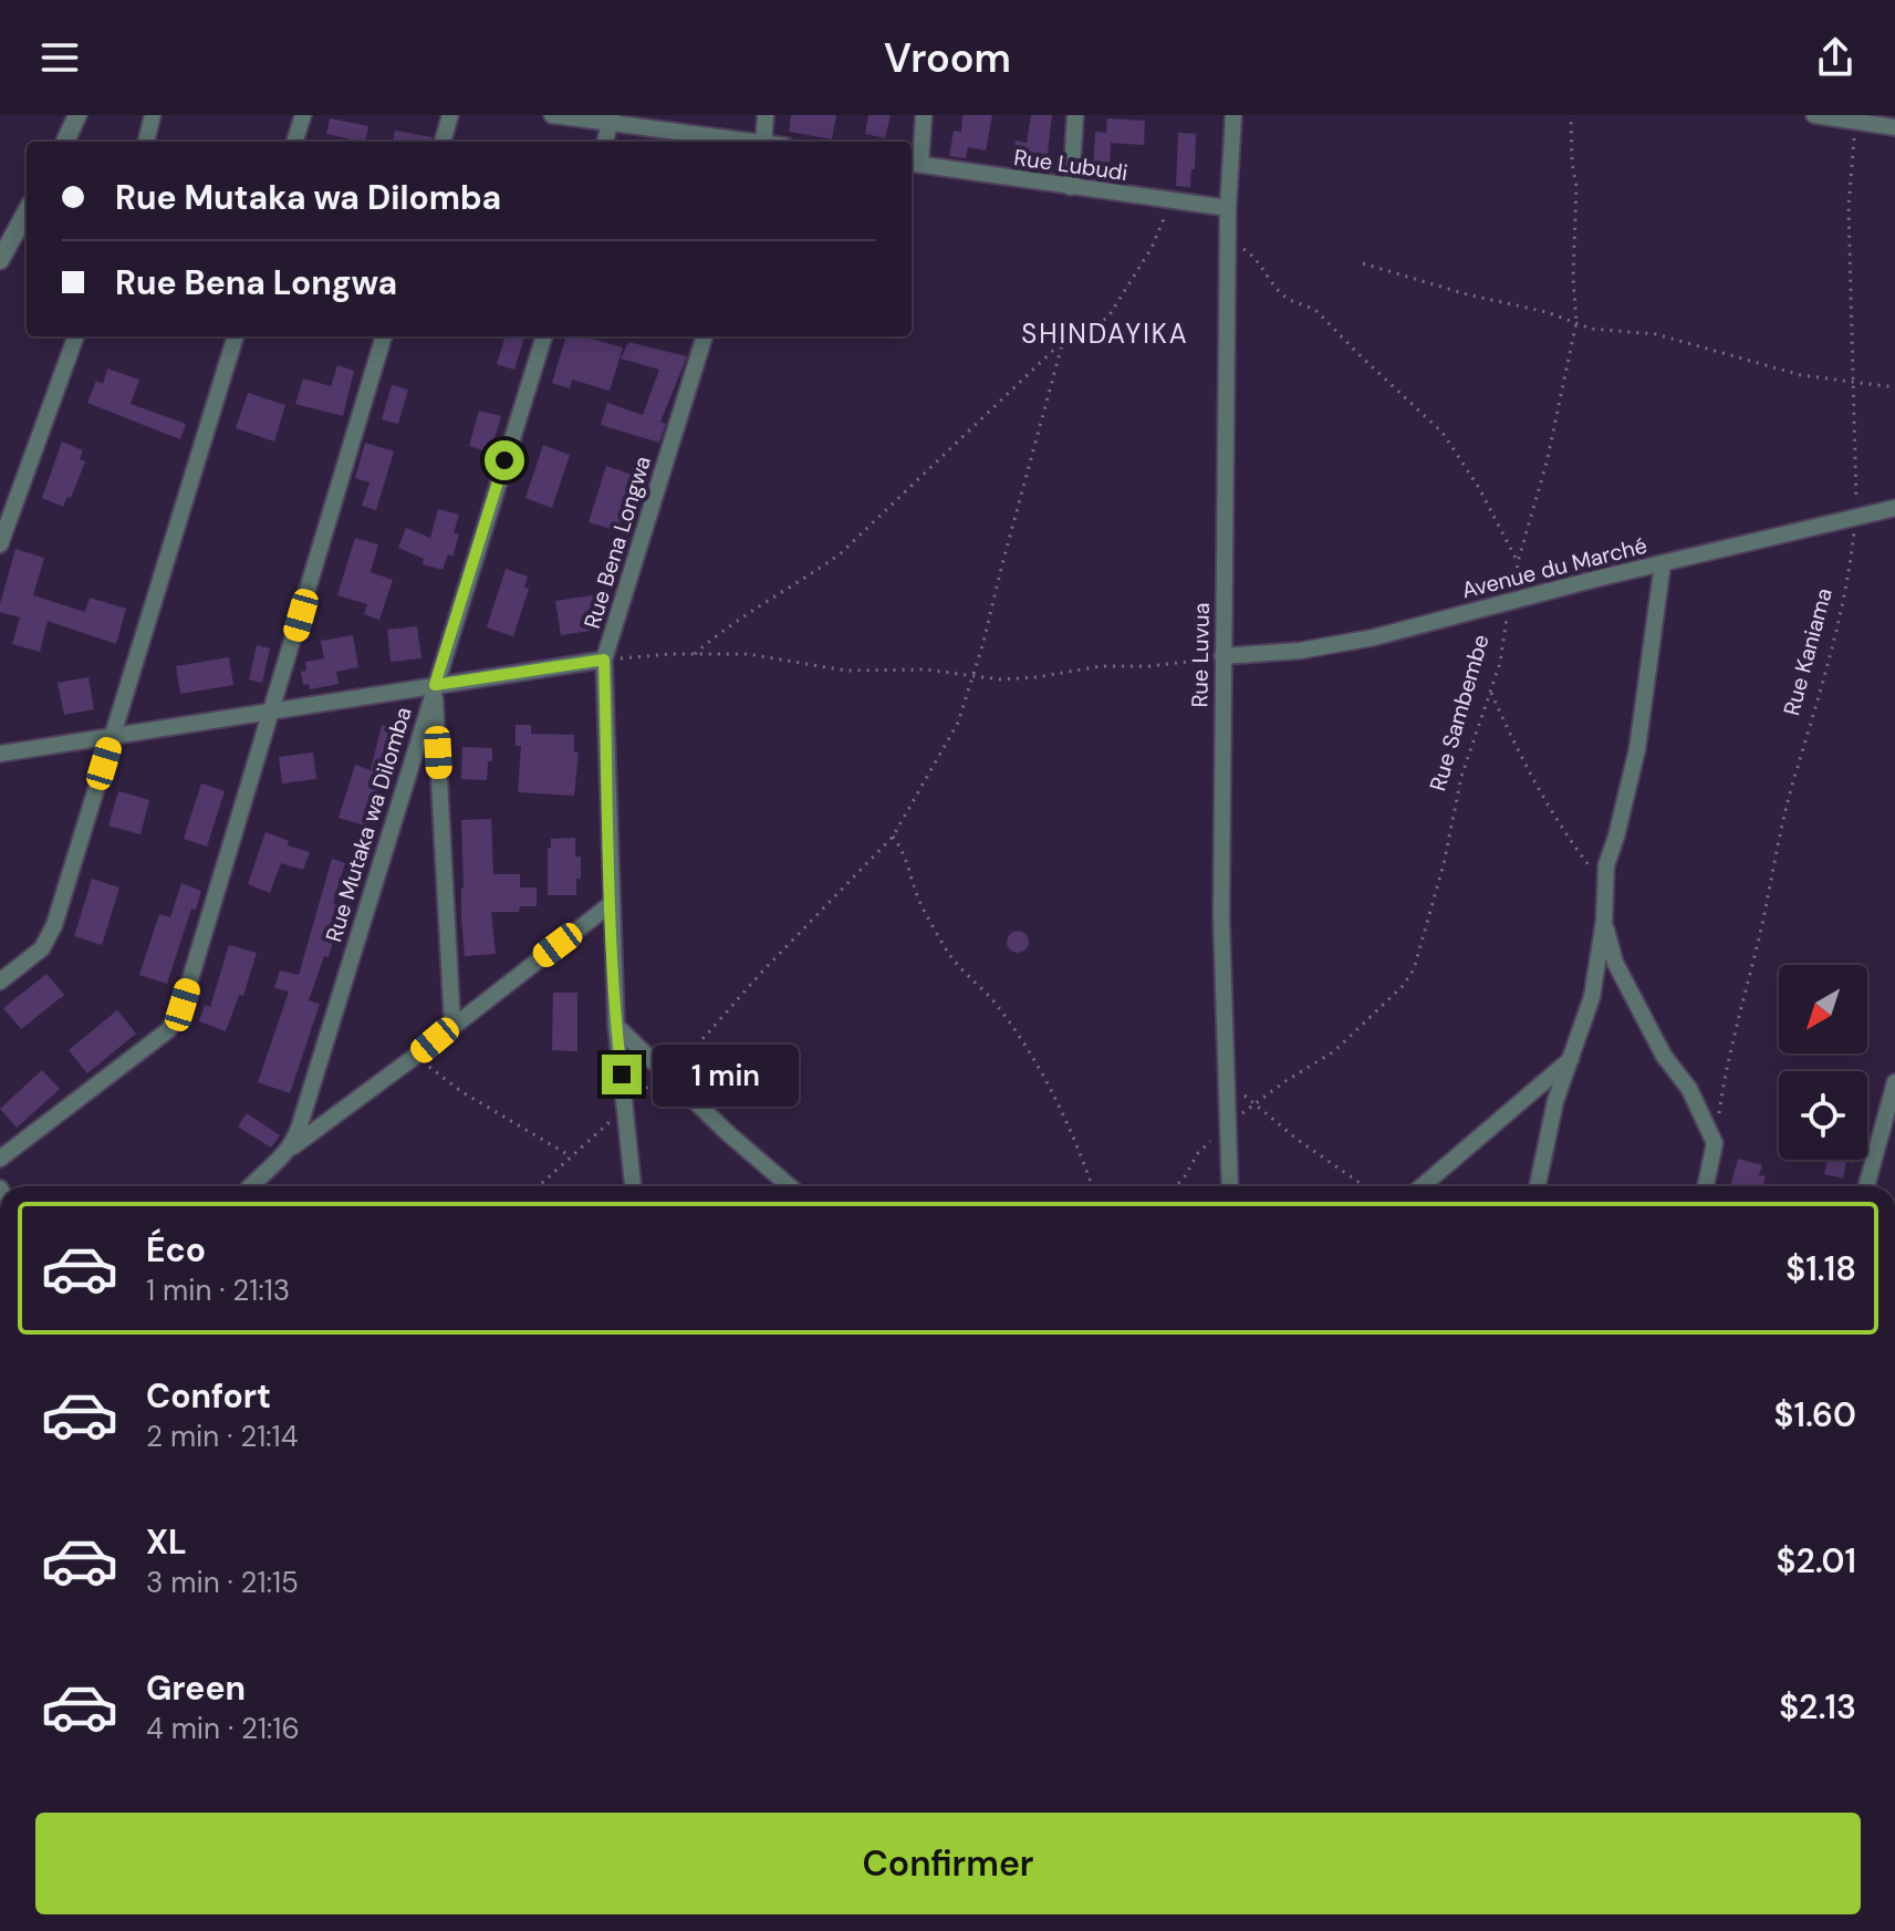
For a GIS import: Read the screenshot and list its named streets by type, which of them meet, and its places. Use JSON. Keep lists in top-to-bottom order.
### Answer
{
  "streets": {
    "street": [
      "Rue Lubudi",
      "Rue Bena Longwa",
      "Avenue du Marché",
      "Rue Luvua",
      "Rue Mutaka wa Dilomba"
    ],
    "path": ["Rue Kaniama", "Rue Sambembe"]
  },
  "crossings": [
    ["Rue Lubudi", "Rue Luvua"],
    ["Avenue du Marché", "Rue Kaniama"],
    ["Avenue du Marché", "Rue Luvua"],
    ["Avenue du Marché", "Rue Sambembe"],
    ["Rue Luvua", "Rue Sambembe"]
  ],
  "districts": ["SHINDAYIKA"],
  "north": "bottom left",
  "page": {
    "header": "Vroom",
    "banner": ["Rue Mutaka wa Dilomba", "Rue Bena Longwa"],
    "bubble": "1 min",
    "list": [
      {
        "name": "Éco",
        "note": "1 min · 21:13",
        "value": "$1.18"
      },
      {
        "name": "Confort",
        "note": "2 min · 21:14",
        "value": "$1.60"
      },
      {
        "name": "XL",
        "note": "3 min · 21:15",
        "value": "$2.01"
      },
      {
        "name": "Green",
        "note": "4 min · 21:16",
        "value": "$2.13"
      }
    ],
    "buttons": "Confirmer"
  }
}
